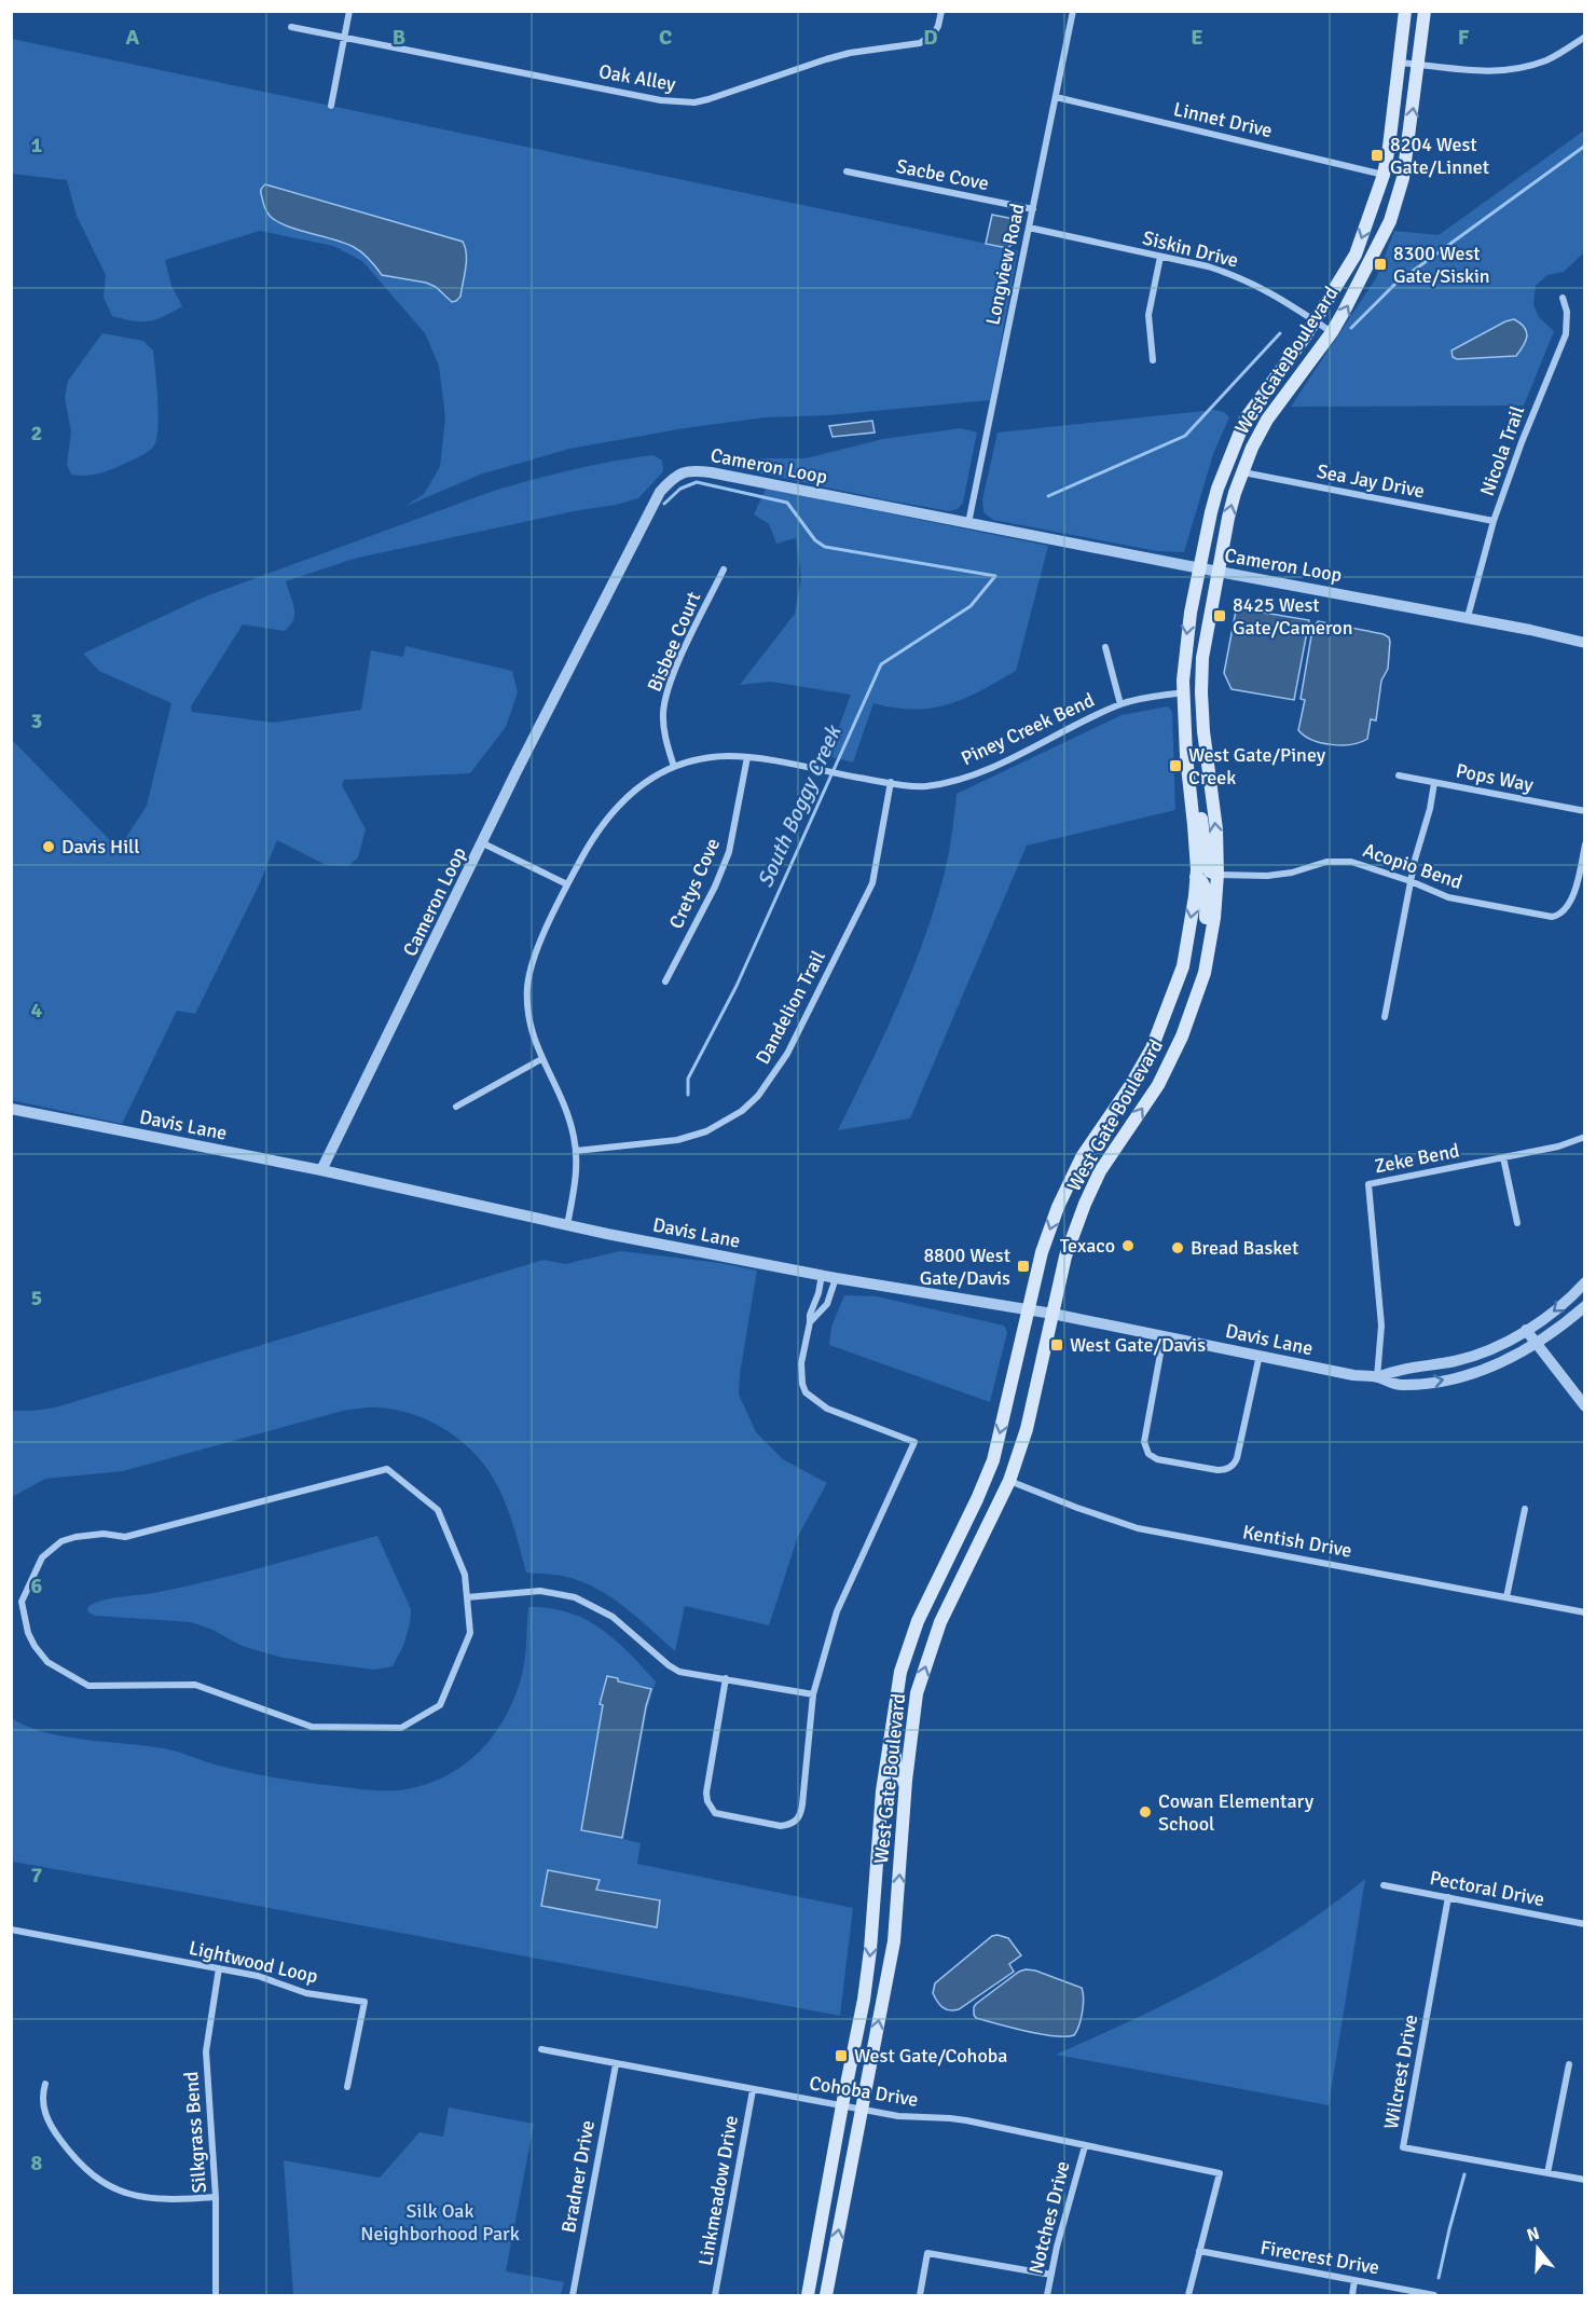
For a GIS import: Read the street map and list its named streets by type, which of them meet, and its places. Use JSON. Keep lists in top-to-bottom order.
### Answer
{
  "streets": {
    "main road": ["West Gate Boulevard"],
    "street": [
      "Oak Alley",
      "Linnet Drive",
      "Sacbe Cove",
      "Siskin Drive",
      "Longview Road",
      "Nicola Trail",
      "Cameron Loop",
      "Sea Jay Drive",
      "Bisbee Court",
      "Piney Creek Bend",
      "Pops Way",
      "Acopio Bend",
      "Cretys Cove",
      "Dandelion Trail",
      "Davis Lane",
      "Zeke Bend",
      "Kentish Drive",
      "Pectoral Drive",
      "Lightwood Loop",
      "Wilcrest Drive",
      "Cohoba Drive",
      "Silkgrass Bend",
      "Bradner Drive",
      "Linkmeadow Drive",
      "Notches Drive",
      "Firecrest Drive"
    ]
  },
  "crossings": [
    ["Linnet Drive", "Longview Road"],
    ["Linnet Drive", "West Gate Boulevard"],
    ["Sacbe Cove", "Longview Road"],
    ["Siskin Drive", "Longview Road"],
    ["Siskin Drive", "West Gate Boulevard"],
    ["Longview Road", "Cameron Loop"],
    ["West Gate Boulevard", "Cameron Loop"],
    ["West Gate Boulevard", "Sea Jay Drive"],
    ["West Gate Boulevard", "Piney Creek Bend"],
    ["West Gate Boulevard", "Acopio Bend"],
    ["West Gate Boulevard", "Davis Lane"],
    ["West Gate Boulevard", "Kentish Drive"],
    ["West Gate Boulevard", "Cohoba Drive"],
    ["Nicola Trail", "Cameron Loop"],
    ["Nicola Trail", "Sea Jay Drive"],
    ["Cameron Loop", "Davis Lane"],
    ["Bisbee Court", "Piney Creek Bend"],
    ["Piney Creek Bend", "Cretys Cove"],
    ["Piney Creek Bend", "Dandelion Trail"],
    ["Piney Creek Bend", "Davis Lane"],
    ["Davis Lane", "Zeke Bend"],
    ["Pectoral Drive", "Wilcrest Drive"],
    ["Lightwood Loop", "Silkgrass Bend"],
    ["Cohoba Drive", "Bradner Drive"],
    ["Cohoba Drive", "Linkmeadow Drive"],
    ["Cohoba Drive", "Notches Drive"],
    ["Cohoba Drive", "Firecrest Drive"]
  ],
  "water": ["South Boggy Creek"],
  "parks": ["Silk Oak Neighborhood Park"],
  "places": {
    "transit": [
      "8204 West Gate/Linnet",
      "8300 West Gate/Siskin",
      "8425 West Gate/Cameron",
      "West Gate/Piney Creek",
      "8800 West Gate/Davis",
      "West Gate/Davis",
      "West Gate/Cohoba"
    ],
    "other": [
      "Davis Hill",
      "Texaco",
      "Bread Basket",
      "Cowan Elementary School"
    ]
  },
  "north": "top",
  "grid": {
    "columns": [
      "A",
      "B",
      "C",
      "D",
      "E",
      "F"
    ],
    "rows": [
      "1",
      "2",
      "3",
      "4",
      "5",
      "6",
      "7",
      "8"
    ]
  }
}
